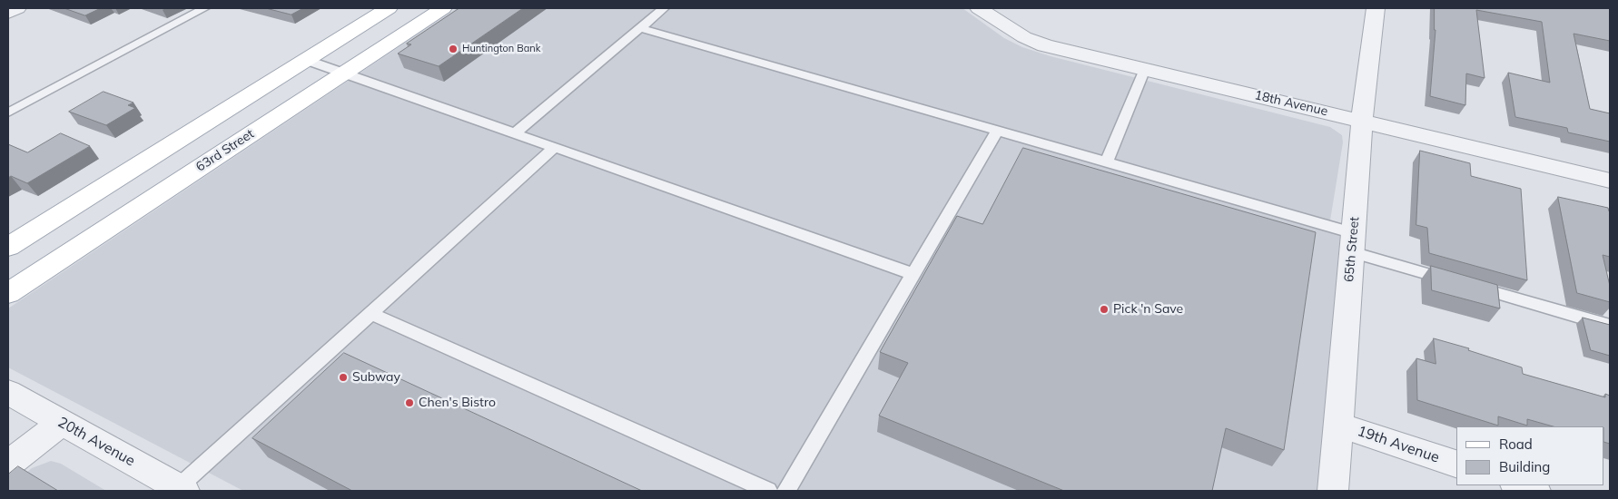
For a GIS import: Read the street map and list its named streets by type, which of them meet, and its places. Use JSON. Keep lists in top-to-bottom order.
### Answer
{
  "streets": {
    "main road": ["63rd Street"],
    "street": [
      "18th Avenue",
      "65th Street",
      "20th Avenue",
      "19th Avenue"
    ]
  },
  "crossings": [
    ["18th Avenue", "65th Street"],
    ["65th Street", "19th Avenue"]
  ],
  "places": [
    "Huntington Bank",
    "Pick 'n Save",
    "Subway",
    "Chen's Bistro"
  ],
  "legend": ["Road", "Building"]
}
